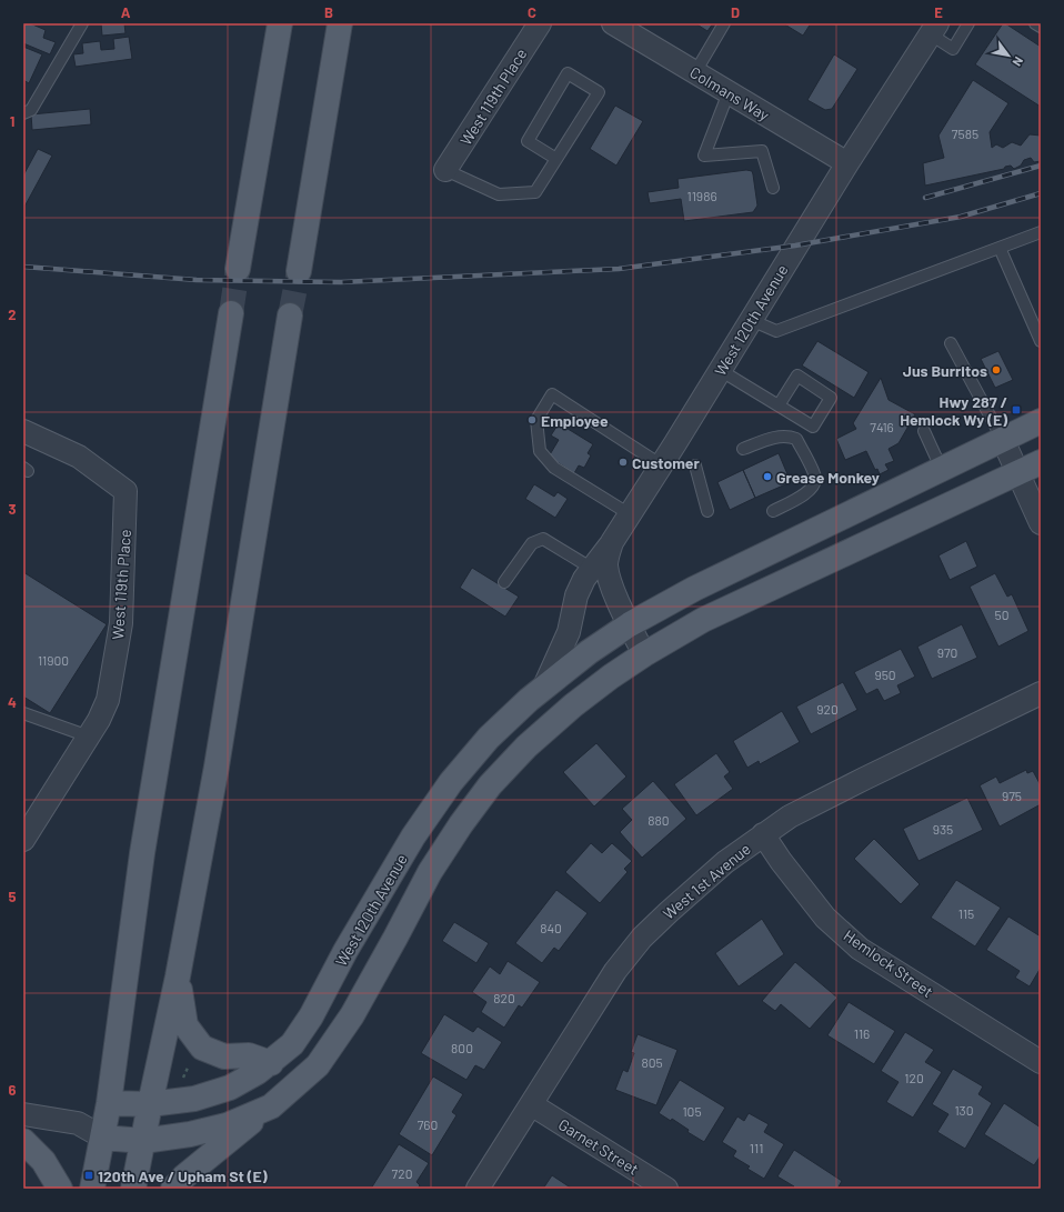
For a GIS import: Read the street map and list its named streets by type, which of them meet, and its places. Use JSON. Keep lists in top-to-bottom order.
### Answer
{
  "streets": {
    "main road": ["West 120th Avenue"],
    "street": [
      "Colmans Way",
      "West 119th Place",
      "West 1st Avenue",
      "Hemlock Street",
      "Garnet Street"
    ]
  },
  "crossings": [
    ["Colmans Way", "West 120th Avenue"],
    ["West 1st Avenue", "Hemlock Street"],
    ["West 1st Avenue", "Garnet Street"]
  ],
  "places": {
    "other": [
      "Jus Burritos",
      "Employee",
      "Customer",
      "Grease Monkey"
    ],
    "transit": ["Hwy 287 / Hemlock Wy (E)", "120th Ave / Upham St (E)"]
  },
  "house_numbers": [
    "7585",
    "11986",
    "7416",
    "50",
    "970",
    "11900",
    "950",
    "920",
    "975",
    "880",
    "935",
    "115",
    "840",
    "820",
    "116",
    "800",
    "805",
    "120",
    "130",
    "105",
    "760",
    "111",
    "720"
  ],
  "north": "bottom right",
  "grid": {
    "columns": [
      "A",
      "B",
      "C",
      "D",
      "E"
    ],
    "rows": [
      "1",
      "2",
      "3",
      "4",
      "5",
      "6"
    ]
  }
}
